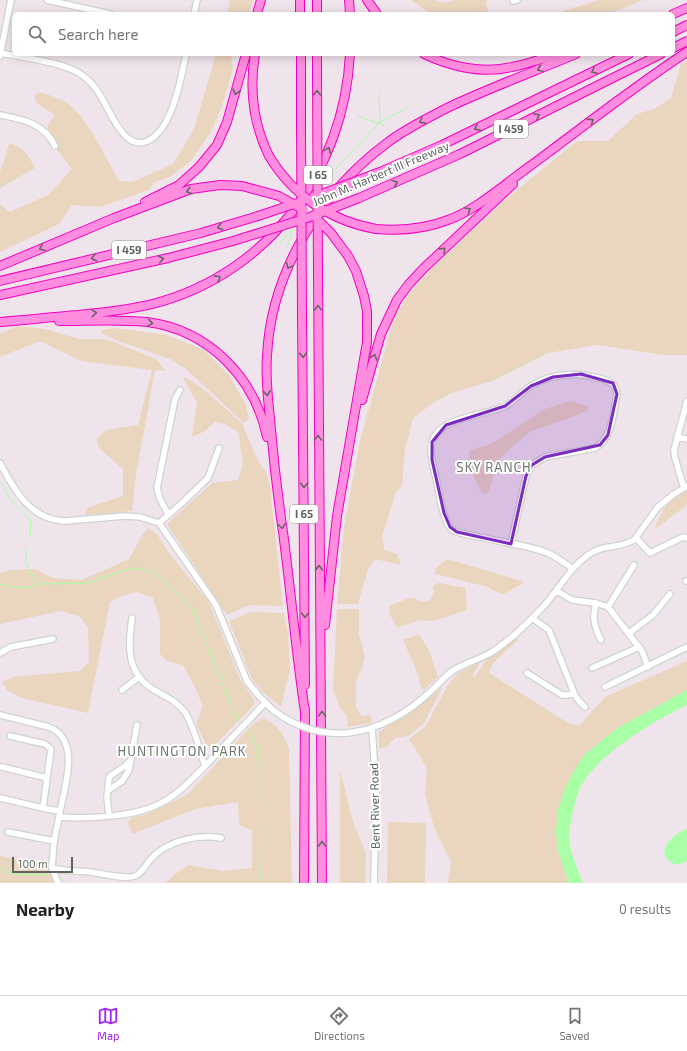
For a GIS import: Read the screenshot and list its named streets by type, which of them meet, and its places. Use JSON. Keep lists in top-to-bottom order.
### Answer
{
  "streets": {
    "highway": ["I 459", "John M. Harbert III Freeway", "I 65"],
    "street": ["Bent River Road"]
  },
  "districts": ["SKY RANCH", "HUNTINGTON PARK"],
  "scale_bar": "100 m",
  "page": {
    "search": "Search here",
    "scale": "100 m",
    "heading": ["Nearby", "0 results"],
    "nav": ["Map", "Directions", "Saved"]
  }
}
